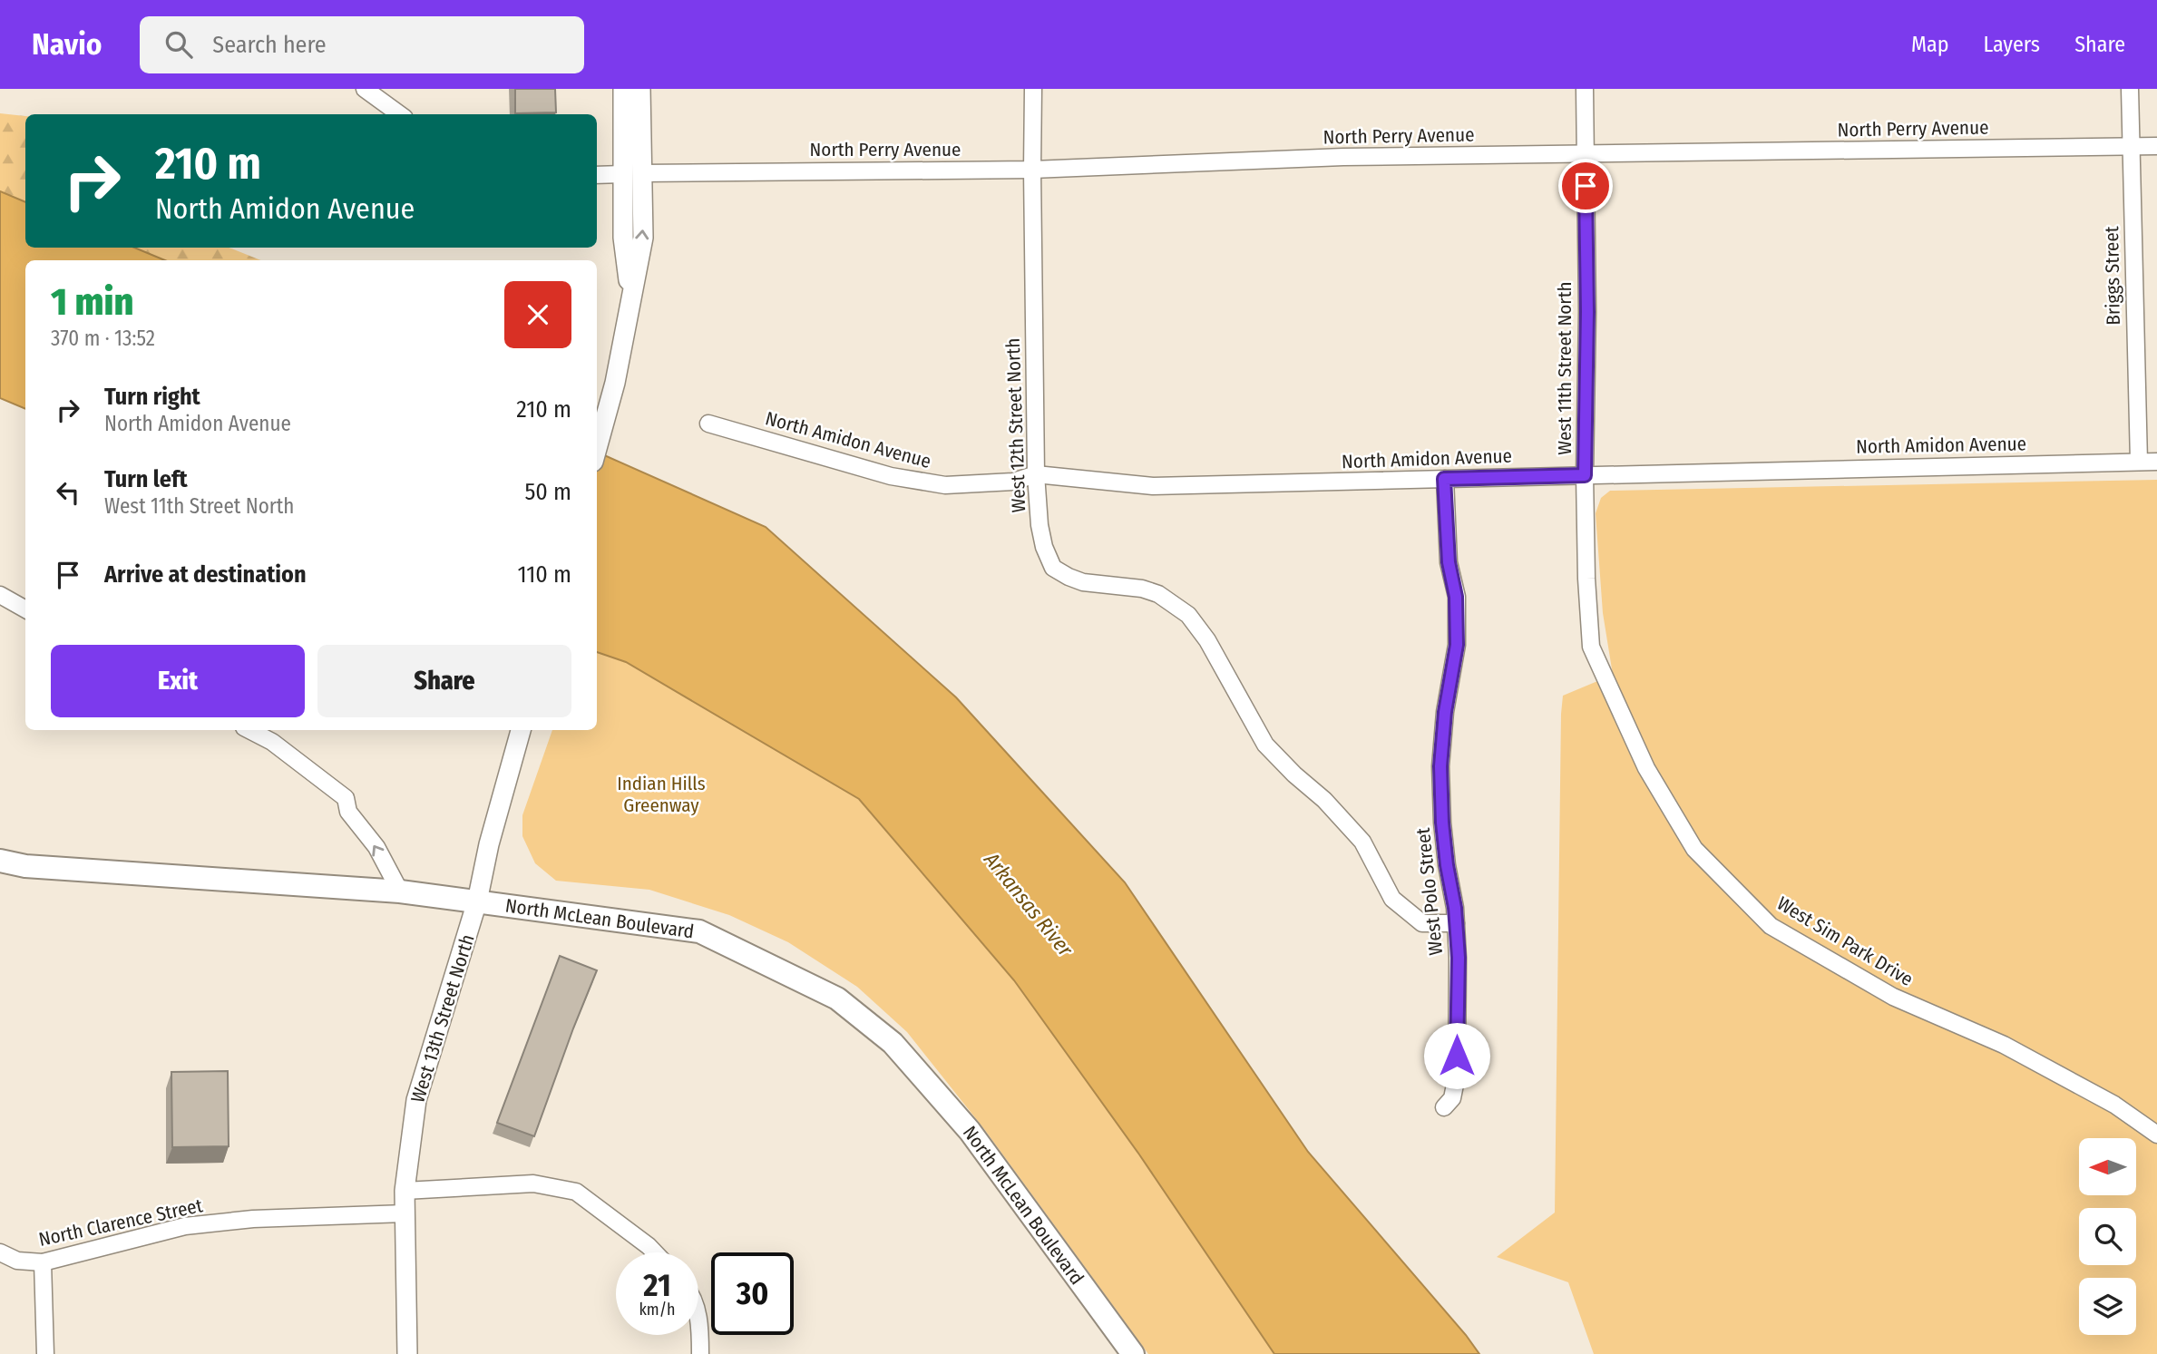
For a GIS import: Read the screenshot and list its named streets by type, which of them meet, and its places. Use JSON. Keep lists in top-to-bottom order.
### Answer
{
  "streets": {
    "main road": ["North McLean Boulevard"],
    "street": [
      "North Perry Avenue",
      "Briggs Street",
      "West 11th Street North",
      "West 12th Street North",
      "North Amidon Avenue",
      "West Polo Street",
      "West Sim Park Drive",
      "West 13th Street North",
      "North Clarence Street"
    ]
  },
  "crossings": [
    ["North Perry Avenue", "Briggs Street"],
    ["North Perry Avenue", "West 11th Street North"],
    ["North Perry Avenue", "West 12th Street North"],
    ["Briggs Street", "North Amidon Avenue"],
    ["West 11th Street North", "North Amidon Avenue"],
    ["West 11th Street North", "West Sim Park Drive"],
    ["West 12th Street North", "North Amidon Avenue"],
    ["West 12th Street North", "West Polo Street"],
    ["North Amidon Avenue", "West Polo Street"],
    ["North McLean Boulevard", "West 13th Street North"],
    ["West 13th Street North", "North Clarence Street"]
  ],
  "water": ["Arkansas River"],
  "parks": ["Indian Hills Greenway"],
  "north": "left",
  "page": {
    "header": "Navio",
    "search": "Search here",
    "nav": ["Map", "Layers", "Share"],
    "turn": ["210 m", "North Amidon Avenue"],
    "heading": ["1 min", "370 m · 13:52"],
    "list": [
      {
        "name": "Turn right",
        "note": "North Amidon Avenue",
        "value": "210 m"
      },
      {
        "name": "Turn left",
        "note": "West 11th Street North",
        "value": "50 m"
      },
      {
        "name": "Arrive at destination",
        "value": "110 m"
      }
    ],
    "buttons": ["Exit", "Share"],
    "speed": "21 km/h",
    "limit": "30"
  }
}
